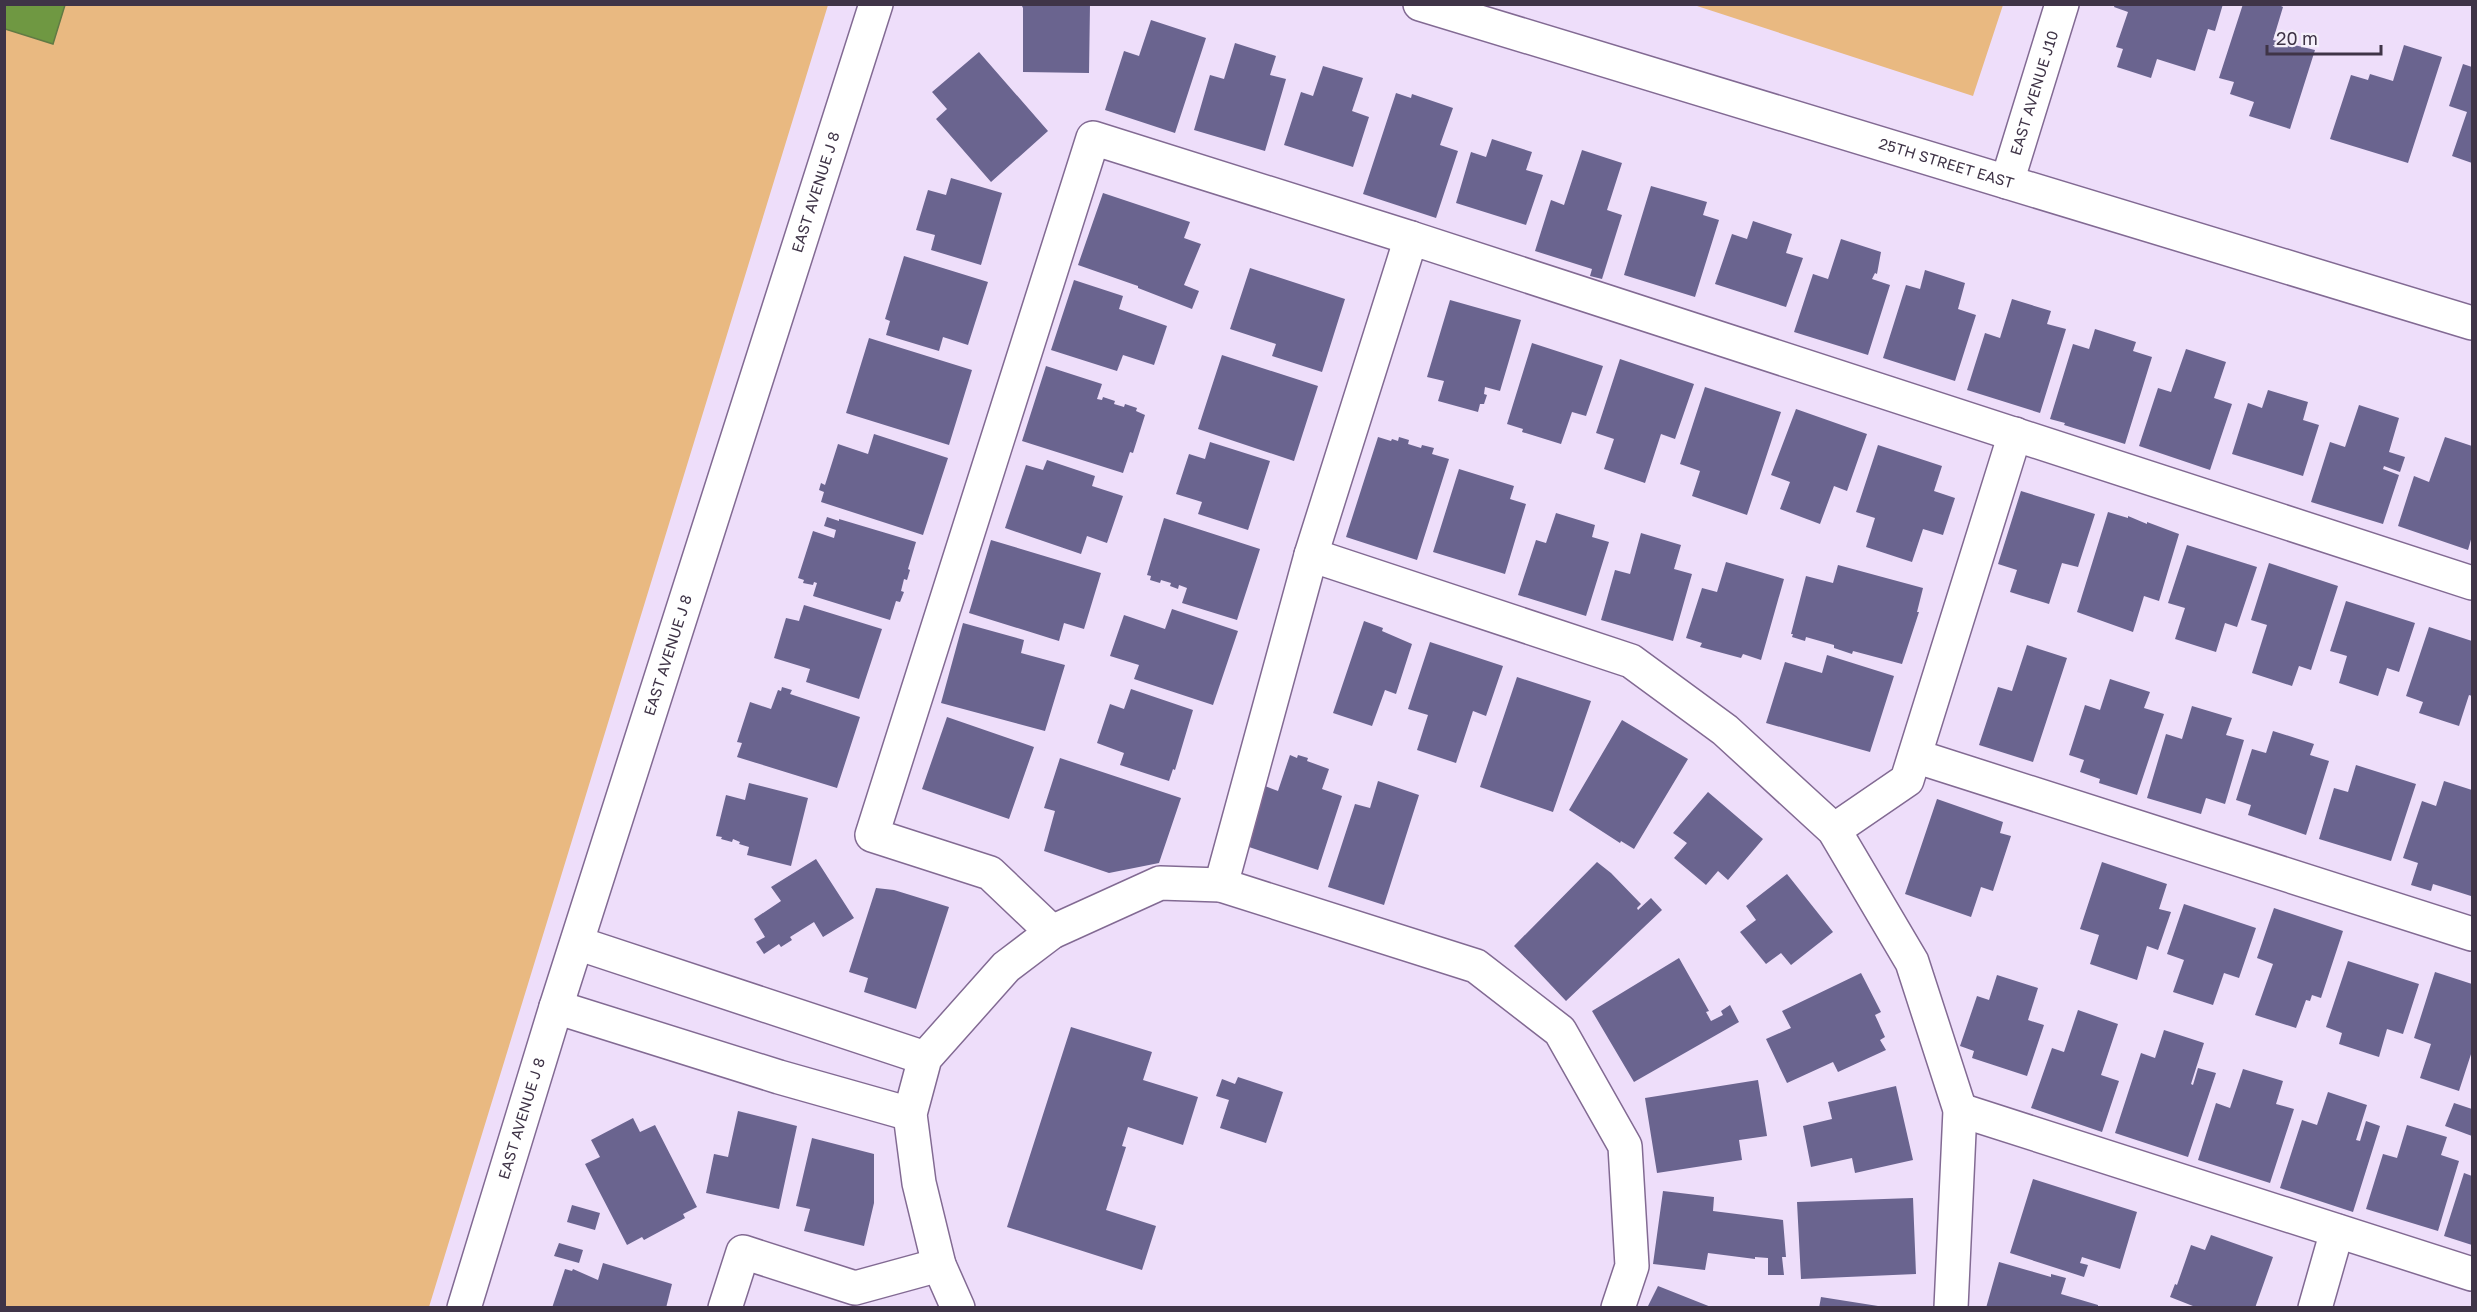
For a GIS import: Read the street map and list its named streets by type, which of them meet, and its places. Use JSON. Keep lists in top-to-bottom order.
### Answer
{
  "streets": {
    "street": ["EAST AVENUE J10", "25TH STREET EAST", "EAST AVENUE J 8"]
  },
  "crossings": [
    ["EAST AVENUE J10", "25TH STREET EAST"]
  ],
  "scale_bar": "20 m"
}
